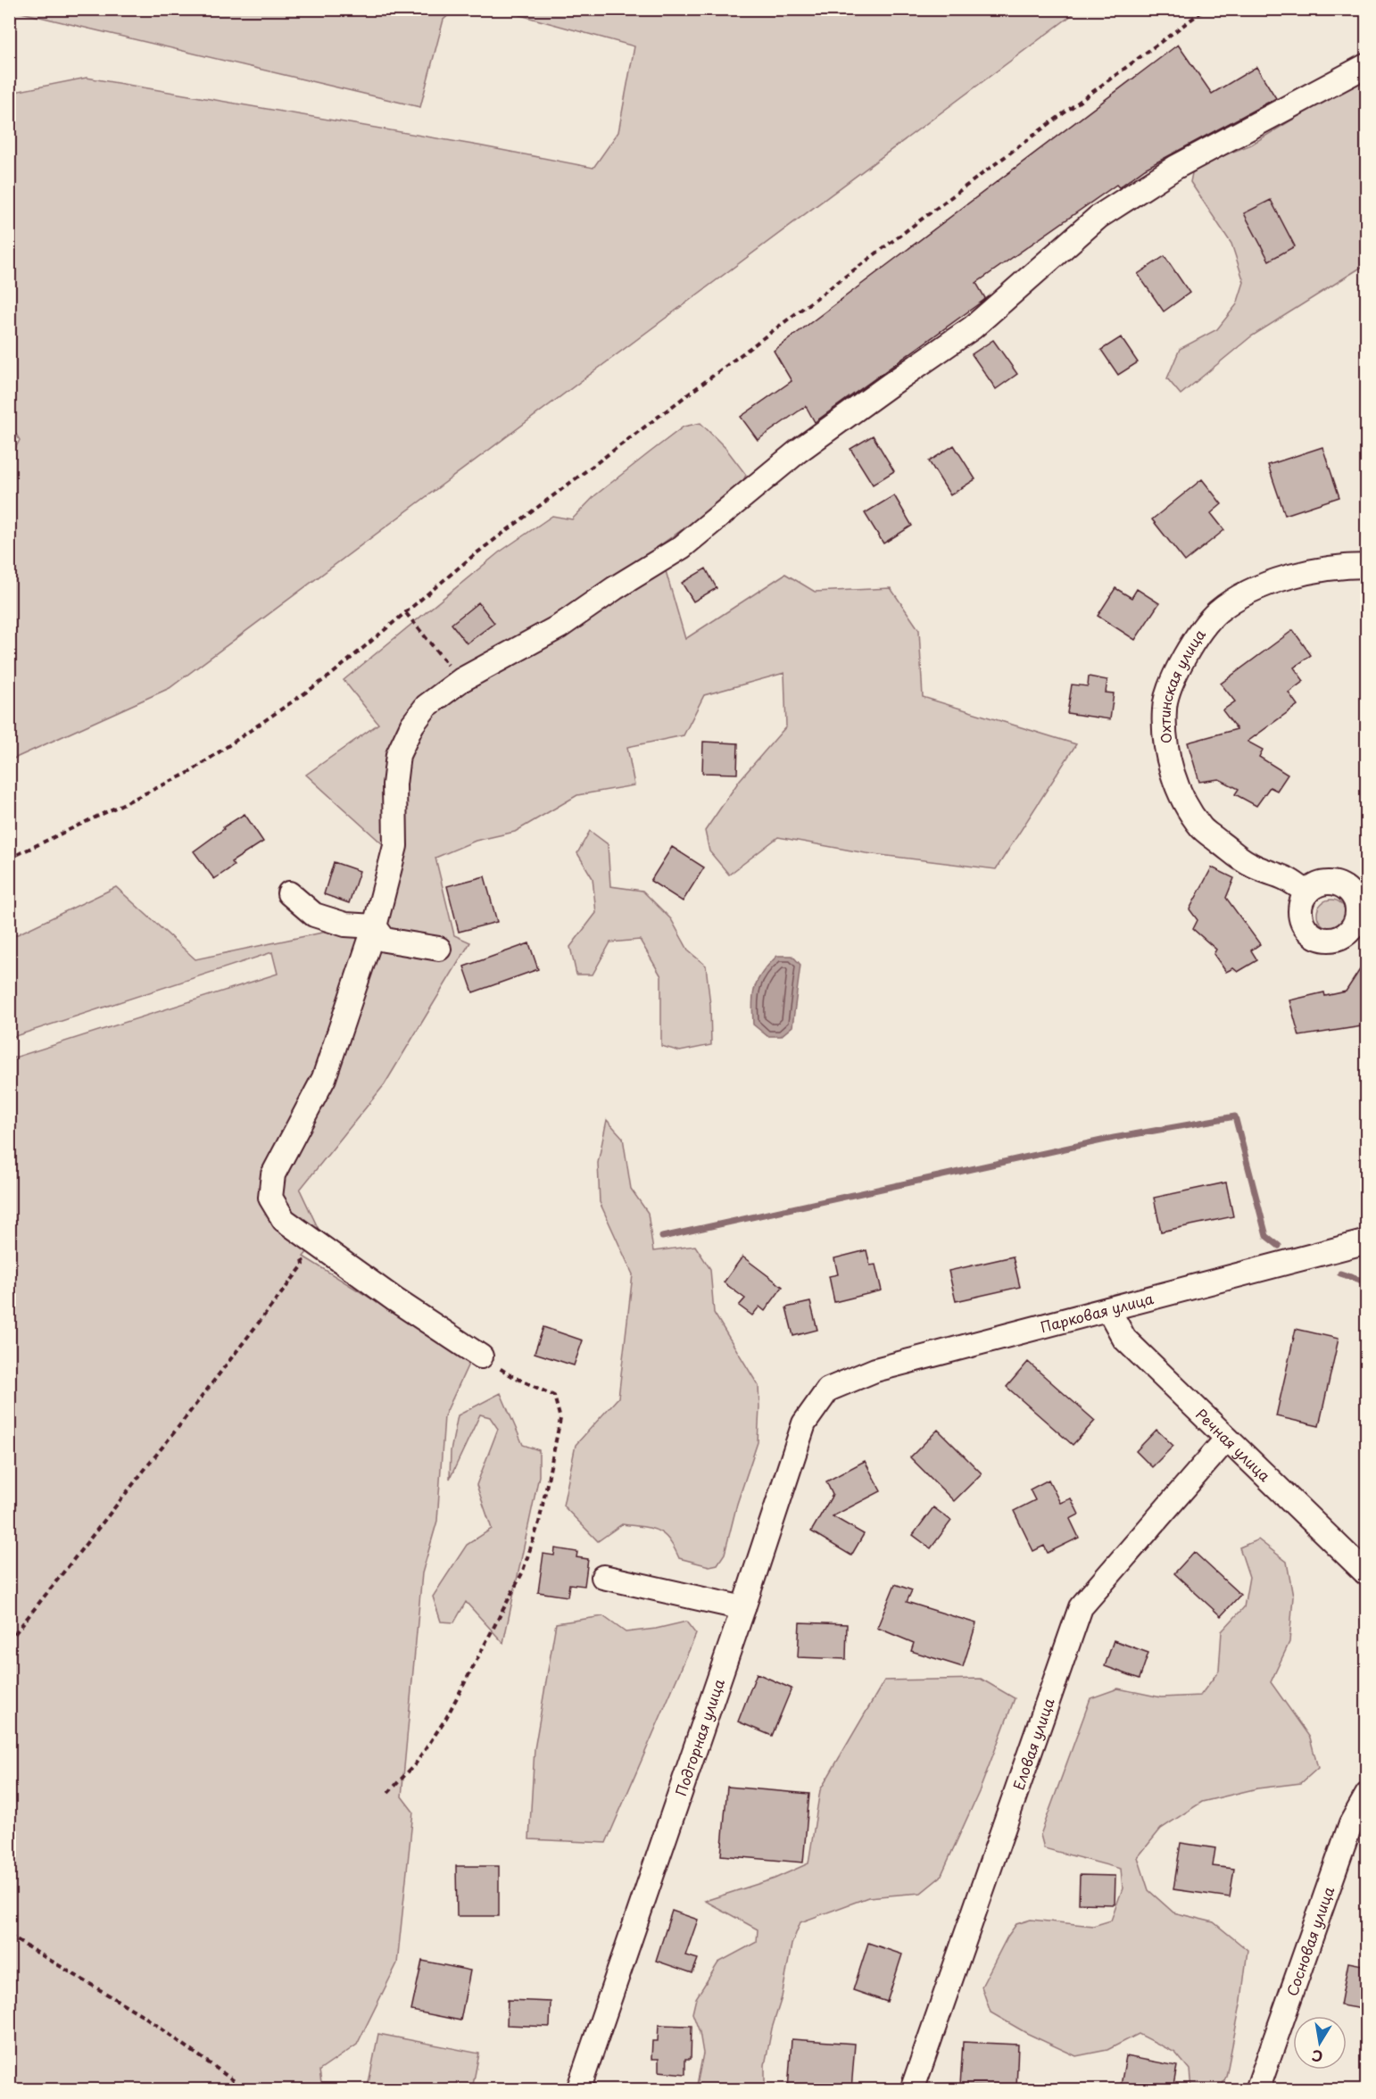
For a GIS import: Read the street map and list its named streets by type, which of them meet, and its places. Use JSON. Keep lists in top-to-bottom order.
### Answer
{
  "streets": {
    "street": [
      "Охтинская улица",
      "Парковая улица",
      "Речная улица",
      "Подгорная улица",
      "Еловая улица",
      "Сосновая улица"
    ]
  },
  "crossings": [
    ["Парковая улица", "Речная улица"],
    ["Парковая улица", "Подгорная улица"],
    ["Речная улица", "Еловая улица"]
  ],
  "north": "bottom"
}
